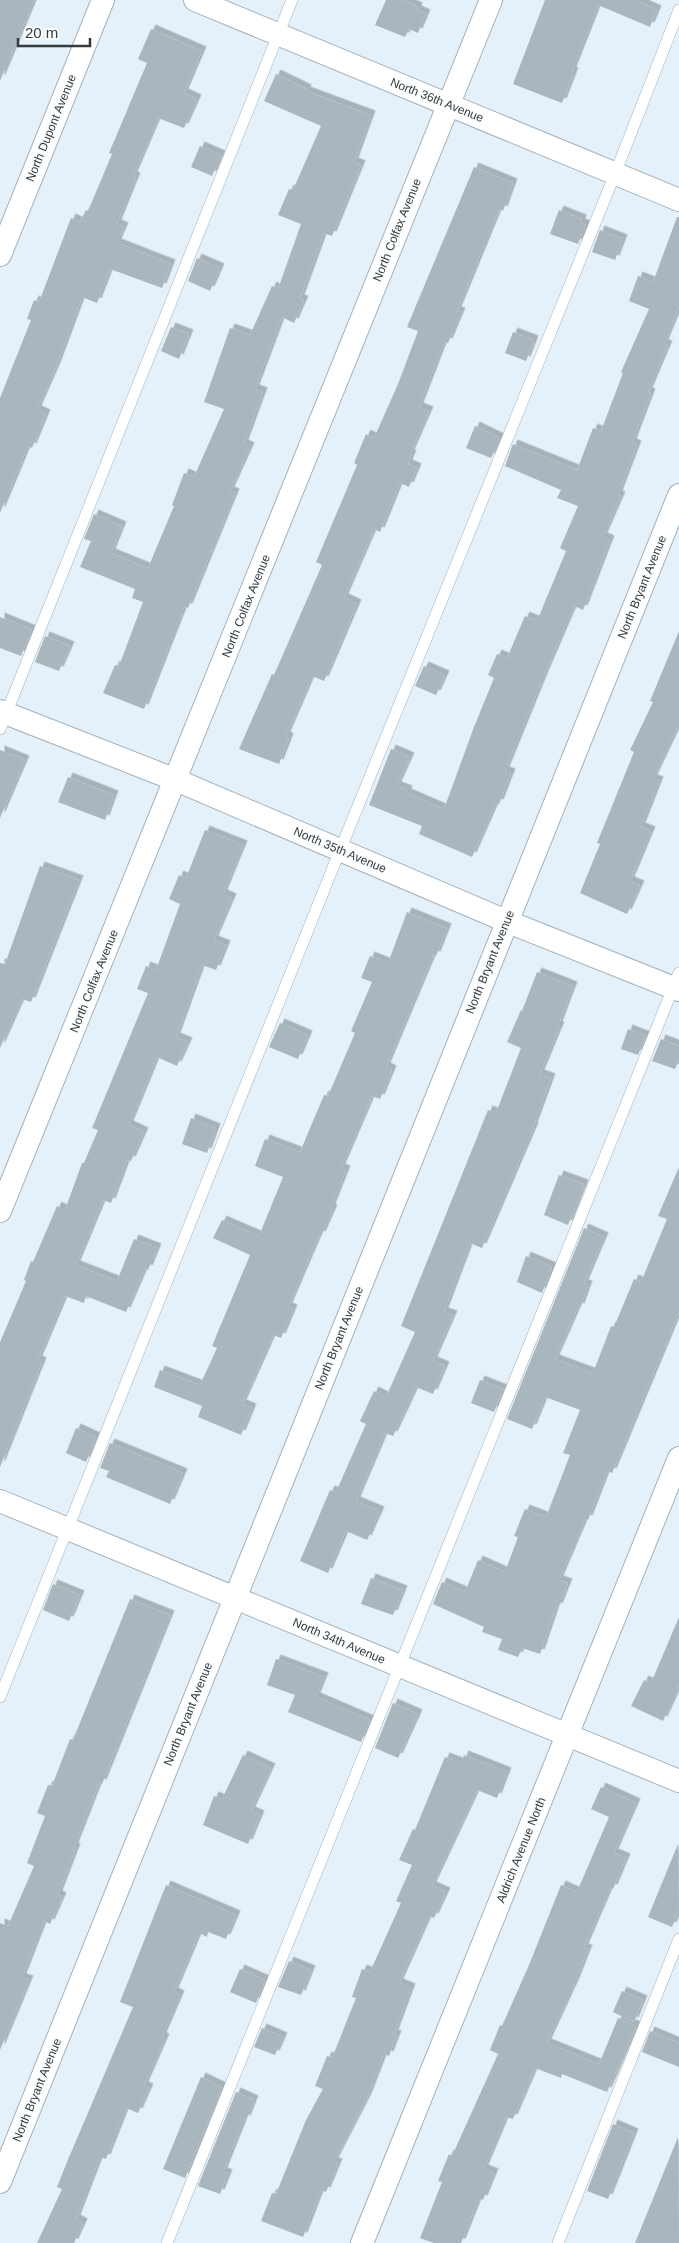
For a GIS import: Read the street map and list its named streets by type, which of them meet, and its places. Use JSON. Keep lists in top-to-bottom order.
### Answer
{
  "streets": {
    "street": [
      "North 36th Avenue",
      "North Dupont Avenue",
      "North Colfax Avenue",
      "North Bryant Avenue",
      "North 35th Avenue",
      "North 34th Avenue",
      "Aldrich Avenue North"
    ]
  },
  "crossings": [
    ["North 36th Avenue", "North Colfax Avenue"],
    ["North Colfax Avenue", "North 35th Avenue"],
    ["North Bryant Avenue", "North 35th Avenue"],
    ["North Bryant Avenue", "North 34th Avenue"],
    ["North 34th Avenue", "Aldrich Avenue North"]
  ],
  "scale_bar": "20 m"
}
